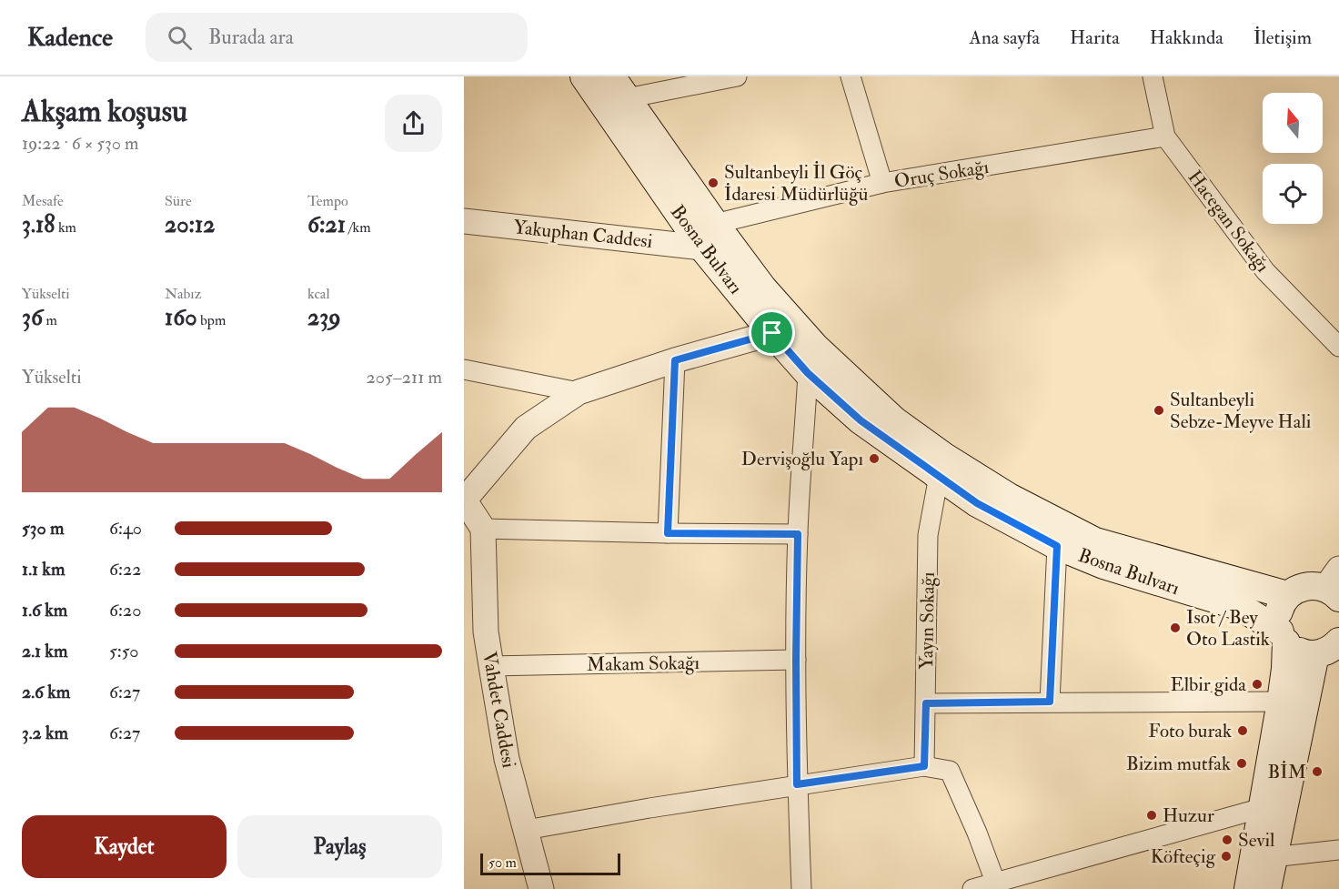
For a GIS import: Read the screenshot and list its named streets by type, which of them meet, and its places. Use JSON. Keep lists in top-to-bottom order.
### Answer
{
  "streets": {
    "main road": ["Bosna Bulvarı"],
    "street": [
      "Oruç Sokağı",
      "Hacegan Sokağı",
      "Yakuphan Caddesi",
      "Yayın Sokağı",
      "Makam Sokağı",
      "Vahdet Caddesi"
    ]
  },
  "crossings": [
    ["Oruç Sokağı", "Hacegan Sokağı"],
    ["Oruç Sokağı", "Yakuphan Caddesi"],
    ["Oruç Sokağı", "Bosna Bulvarı"],
    ["Yakuphan Caddesi", "Bosna Bulvarı"],
    ["Bosna Bulvarı", "Yayın Sokağı"],
    ["Makam Sokağı", "Vahdet Caddesi"]
  ],
  "places": [
    "Sultanbeyli İl Göç İdaresi Müdürlüğü",
    "Sultanbeyli Sebze-Meyve Hali",
    "Dervişoğlu Yapı",
    "Isot / Bey Oto Lastik",
    "Elbir gida",
    "Foto burak",
    "Bizim mutfak",
    "BİM",
    "Huzur",
    "Sevil",
    "Köfteçig"
  ],
  "scale_bar": "50 m",
  "north": "top",
  "page": {
    "header": "Kadence",
    "search": "Burada ara",
    "nav": [
      "Ana sayfa",
      "Harita",
      "Hakkında",
      "İletişim"
    ],
    "heading": ["Akşam koşusu", "19:22 · 6 × 530 m"],
    "stats": [
      ["Mesafe", "3.18 km"],
      ["Süre", "20:12"],
      ["Tempo", "6:21 /km"],
      ["Yükselti", "36 m"],
      ["Nabız", "160 bpm"],
      ["kcal", "239"]
    ],
    "chart": ["Yükselti", "205–211 m"],
    "list": [
      {
        "name": "530 m",
        "note": "6:40"
      },
      {
        "name": "1.1 km",
        "note": "6:22"
      },
      {
        "name": "1.6 km",
        "note": "6:20"
      },
      {
        "name": "2.1 km",
        "note": "5:50"
      },
      {
        "name": "2.6 km",
        "note": "6:27"
      },
      {
        "name": "3.2 km",
        "note": "6:27"
      }
    ],
    "buttons": ["Kaydet", "Paylaş"],
    "scale": "50 m"
  }
}
